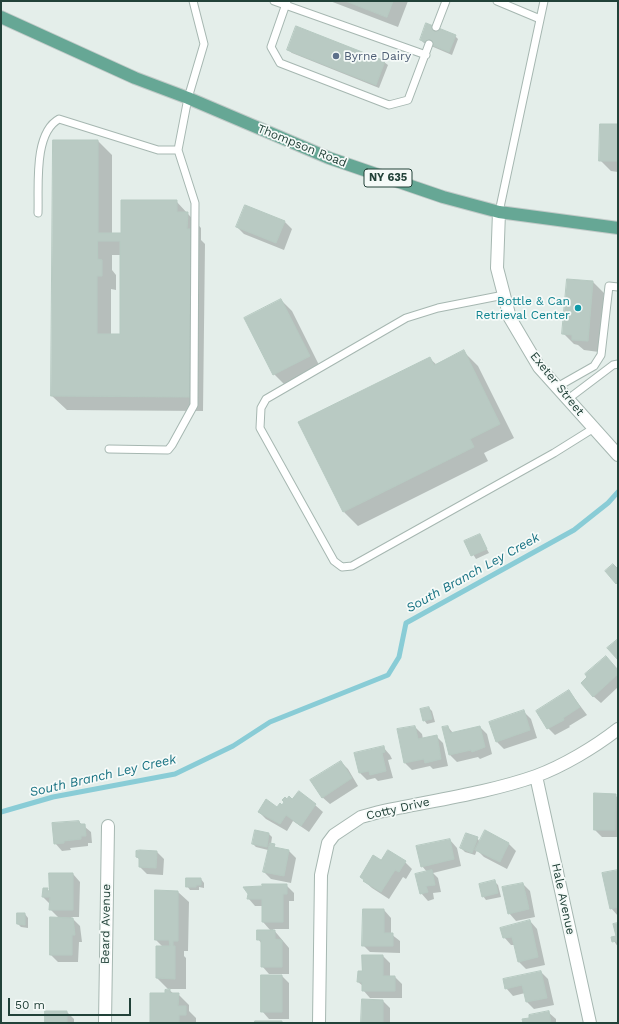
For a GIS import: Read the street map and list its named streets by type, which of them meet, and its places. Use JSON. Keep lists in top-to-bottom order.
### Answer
{
  "streets": {
    "main road": ["Thompson Road", "NY 635"],
    "street": [
      "Exeter Street",
      "Cotty Drive",
      "Hale Avenue",
      "Beard Avenue"
    ]
  },
  "crossings": [
    ["Thompson Road", "Exeter Street"],
    ["Cotty Drive", "Hale Avenue"]
  ],
  "water": ["South Branch Ley Creek"],
  "places": ["Byrne Dairy", "Bottle & Can Retrieval Center"],
  "scale_bar": "50 m"
}
